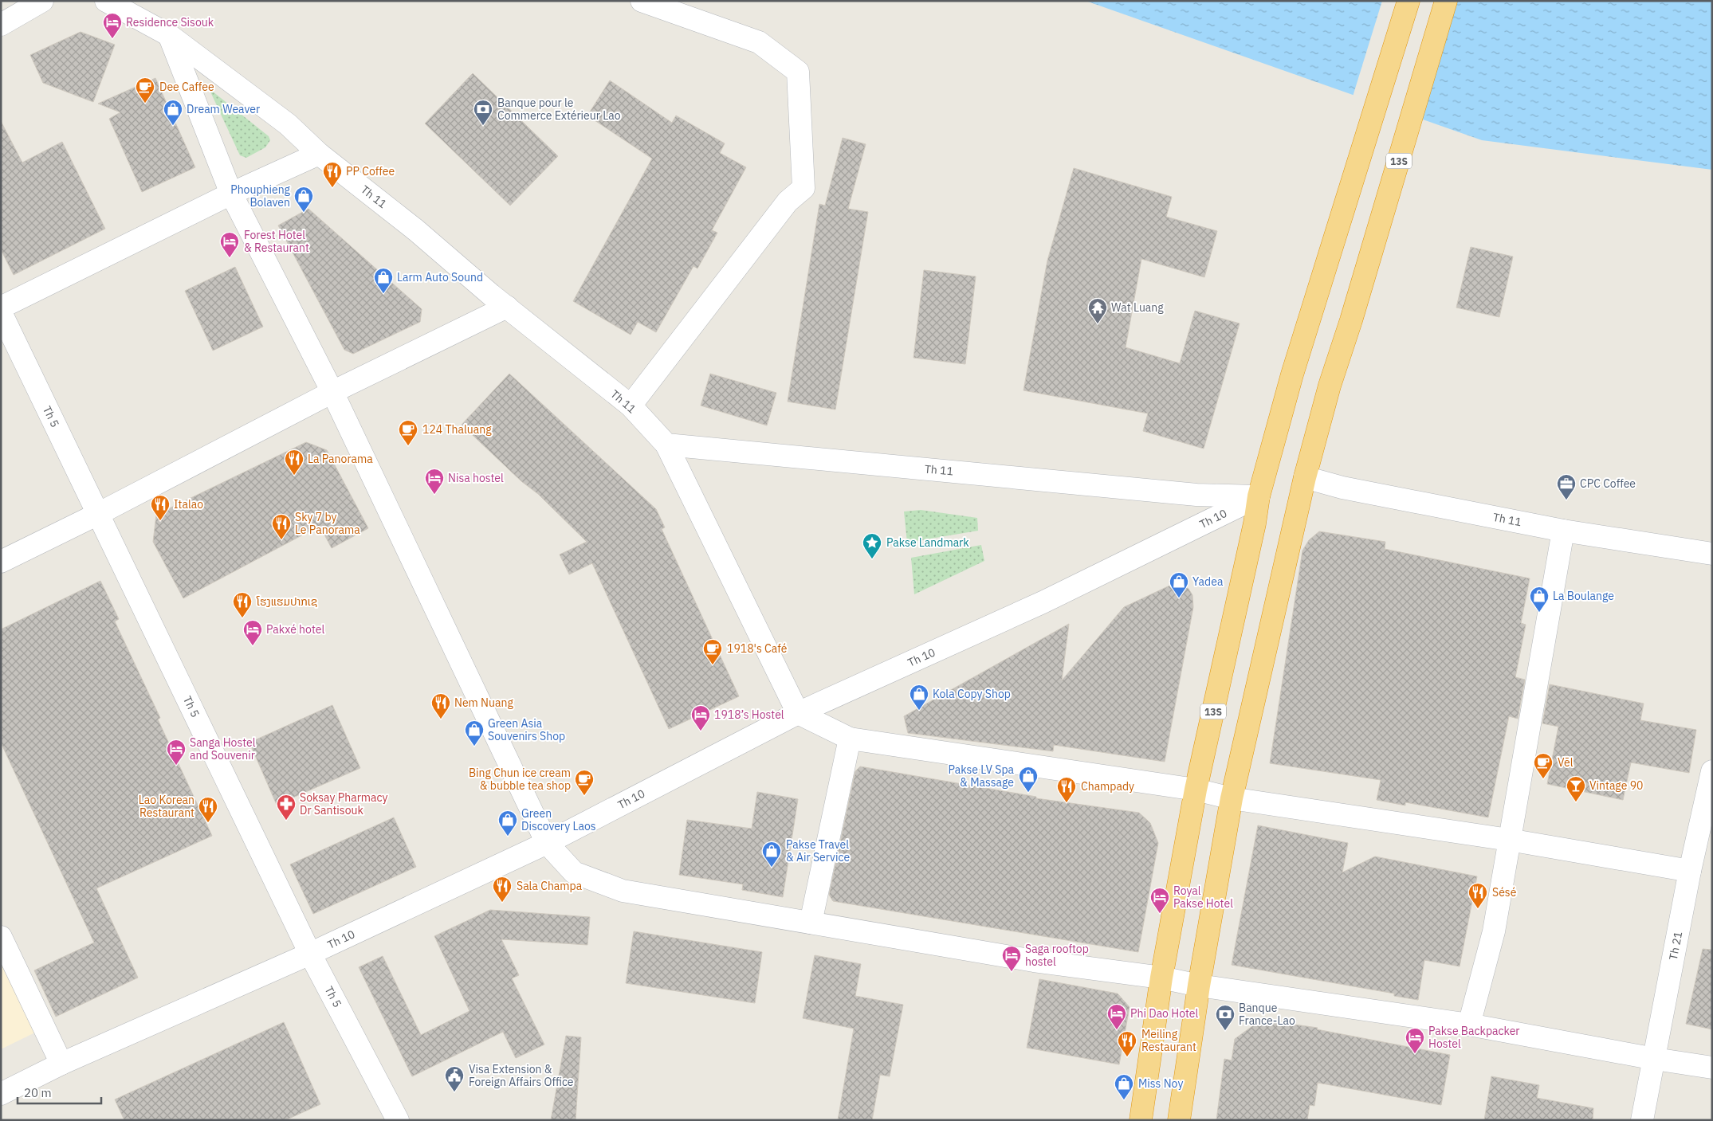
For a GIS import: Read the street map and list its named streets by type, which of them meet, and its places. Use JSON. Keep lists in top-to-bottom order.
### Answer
{
  "streets": {
    "highway": ["13S"],
    "street": [
      "Th 11",
      "Th 5",
      "Th 10",
      "Th 21"
    ]
  },
  "crossings": [
    ["13S", "Th 11"],
    ["13S", "Th 10"],
    ["Th 11", "Th 10"],
    ["Th 5", "Th 10"]
  ],
  "places": {
    "hotel": [
      "Residence Sisouk",
      "Forest Hotel & Restaurant",
      "Nisa hostel",
      "Pakxé hotel",
      "1918’s Hostel",
      "Sanga Hostel and Souvenir",
      "Royal Pakse Hotel",
      "Saga rooftop hostel",
      "Phi Dao Hotel",
      "Pakse Backpacker Hostel"
    ],
    "cafe": [
      "Dee Caffee",
      "124 Thaluang",
      "1918's Café",
      "Vēl",
      "Bing Chun ice cream & bubble tea shop"
    ],
    "shop": [
      "Dream Weaver",
      "Phouphieng Bolaven",
      "Larm Auto Sound",
      "Yadea",
      "La Boulange",
      "Kola Copy Shop",
      "Green Asia Souvenirs Shop",
      "Pakse LV Spa & Massage",
      "Green Discovery Laos",
      "Pakse Travel & Air Service",
      "Miss Noy"
    ],
    "bank": ["Banque pour le Commerce Extérieur Lao", "Banque France-Lao"],
    "restaurant": [
      "PP Coffee",
      "La Panorama",
      "Italao",
      "Sky 7 by Le Panorama",
      "ໂຮງແຮມປາກເຊ",
      "Nem Nuang",
      "Champady",
      "Lao Korean Restaurant",
      "Sala Champa",
      "Sésé",
      "Meiling Restaurant"
    ],
    "temple": ["Wat Luang"],
    "office": ["CPC Coffee"],
    "place": ["Pakse Landmark"],
    "bar": ["Vintage 90"],
    "pharmacy": ["Soksay Pharmacy Dr Santisouk"],
    "public building": ["Visa Extension & Foreign Affairs Office"]
  },
  "scale_bar": "20 m"
}
